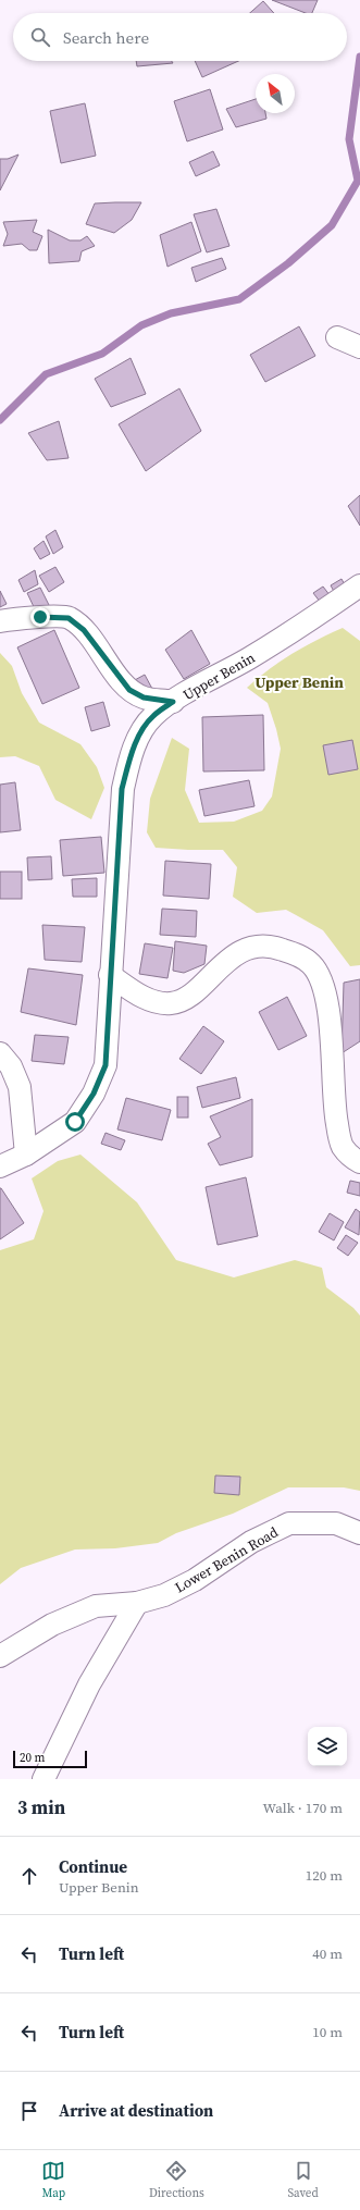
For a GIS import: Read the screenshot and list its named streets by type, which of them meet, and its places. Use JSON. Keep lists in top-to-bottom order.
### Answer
{
  "streets": {
    "street": ["Upper Benin", "Lower Benin Road"]
  },
  "districts": ["Upper Benin"],
  "scale_bar": "20 m",
  "north": "top left",
  "page": {
    "search": "Search here",
    "scale": "20 m",
    "heading": ["3 min", "Walk · 170 m"],
    "list": [
      ["Continue", "Upper Benin", "120 m"],
      ["Turn left", "40 m"],
      ["Turn left", "10 m"],
      "Arrive at destination"
    ],
    "nav": ["Map", "Directions", "Saved"]
  }
}
